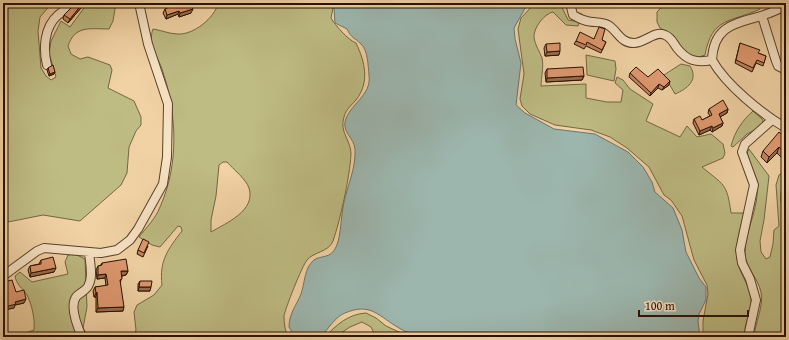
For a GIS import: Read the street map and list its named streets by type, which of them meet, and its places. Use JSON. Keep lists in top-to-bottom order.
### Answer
{
  "scale_bar": "100 m"
}
